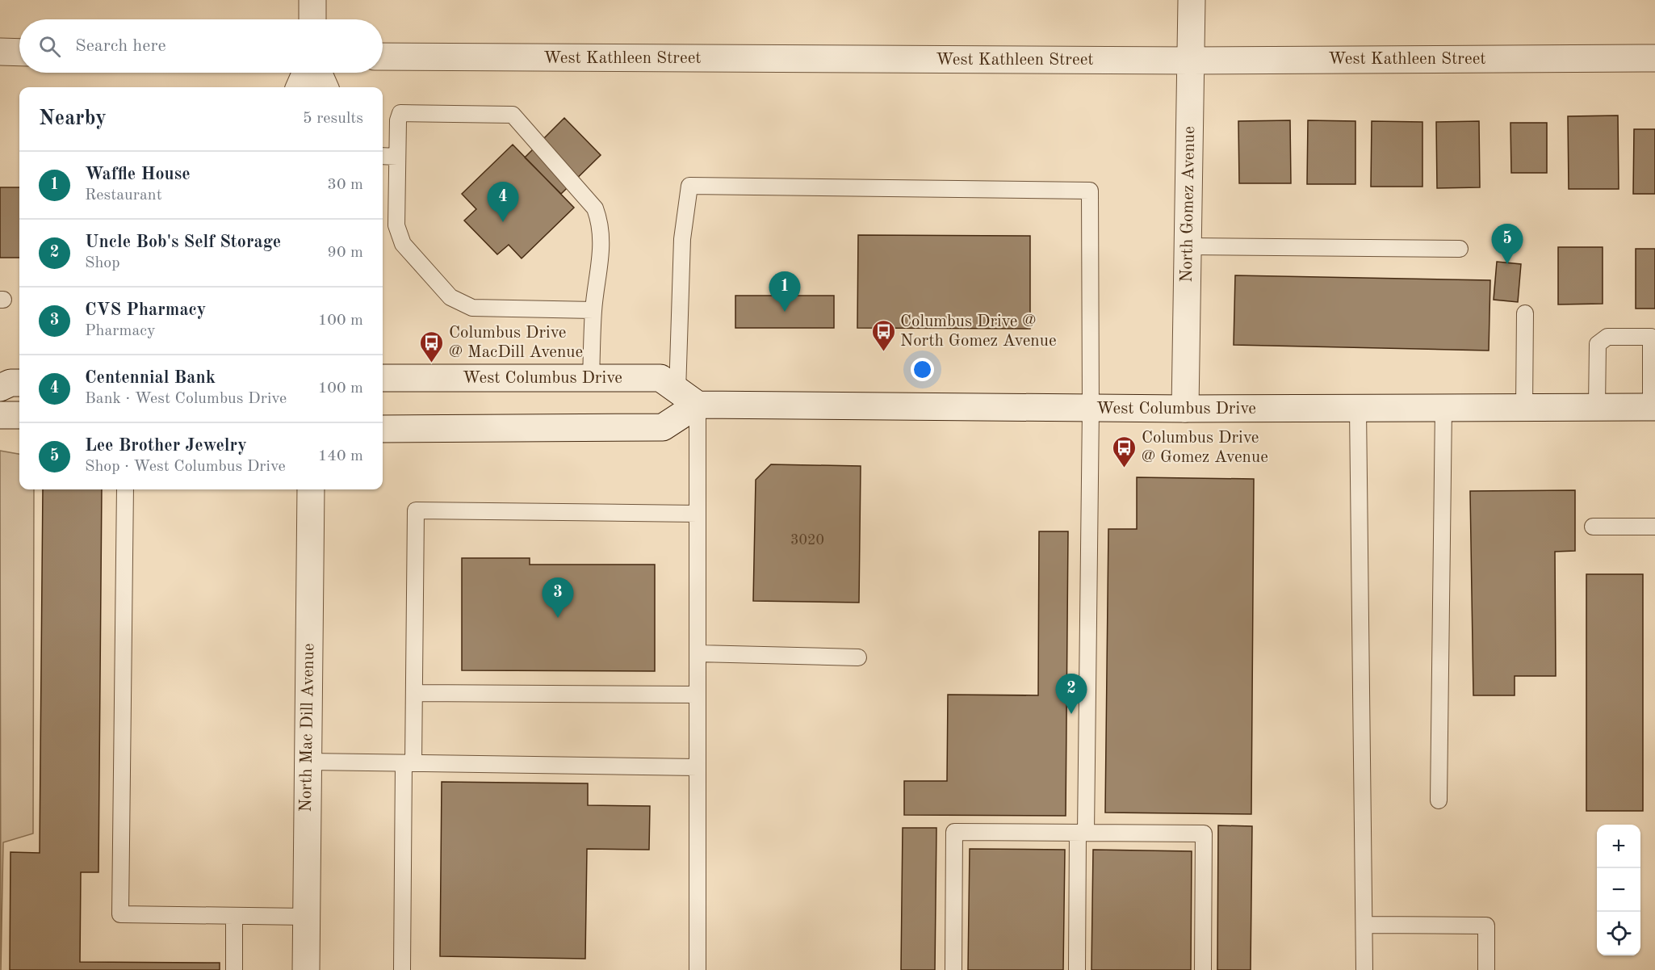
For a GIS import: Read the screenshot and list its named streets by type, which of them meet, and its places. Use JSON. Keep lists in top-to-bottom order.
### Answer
{
  "streets": {
    "street": [
      "West Kathleen Street",
      "North Gomez Avenue",
      "West Columbus Drive",
      "North Mac Dill Avenue"
    ]
  },
  "crossings": [
    ["West Kathleen Street", "North Gomez Avenue"],
    ["North Gomez Avenue", "West Columbus Drive"]
  ],
  "places": {
    "bus stop": ["Columbus Drive @ North Gomez Avenue", "Columbus Drive @ MacDill Avenue", "Columbus Drive @ Gomez Avenue"]
  },
  "house_numbers": ["3020"],
  "page": {
    "search": "Search here",
    "heading": ["Nearby", "5 results"],
    "list": [
      {
        "mark": "1",
        "name": "Waffle House",
        "note": "Restaurant",
        "value": "30 m"
      },
      {
        "mark": "2",
        "name": "Uncle Bob's Self Storage",
        "note": "Shop",
        "value": "90 m"
      },
      {
        "mark": "3",
        "name": "CVS Pharmacy",
        "note": "Pharmacy",
        "value": "100 m"
      },
      {
        "mark": "4",
        "name": "Centennial Bank",
        "note": "Bank · West Columbus Drive",
        "value": "100 m"
      },
      {
        "mark": "5",
        "name": "Lee Brother Jewelry",
        "note": "Shop · West Columbus Drive",
        "value": "140 m"
      }
    ],
    "pins": [
      "4",
      "5",
      "1",
      "3",
      "2"
    ],
    "map_buttons": ["+", "−"]
  }
}
